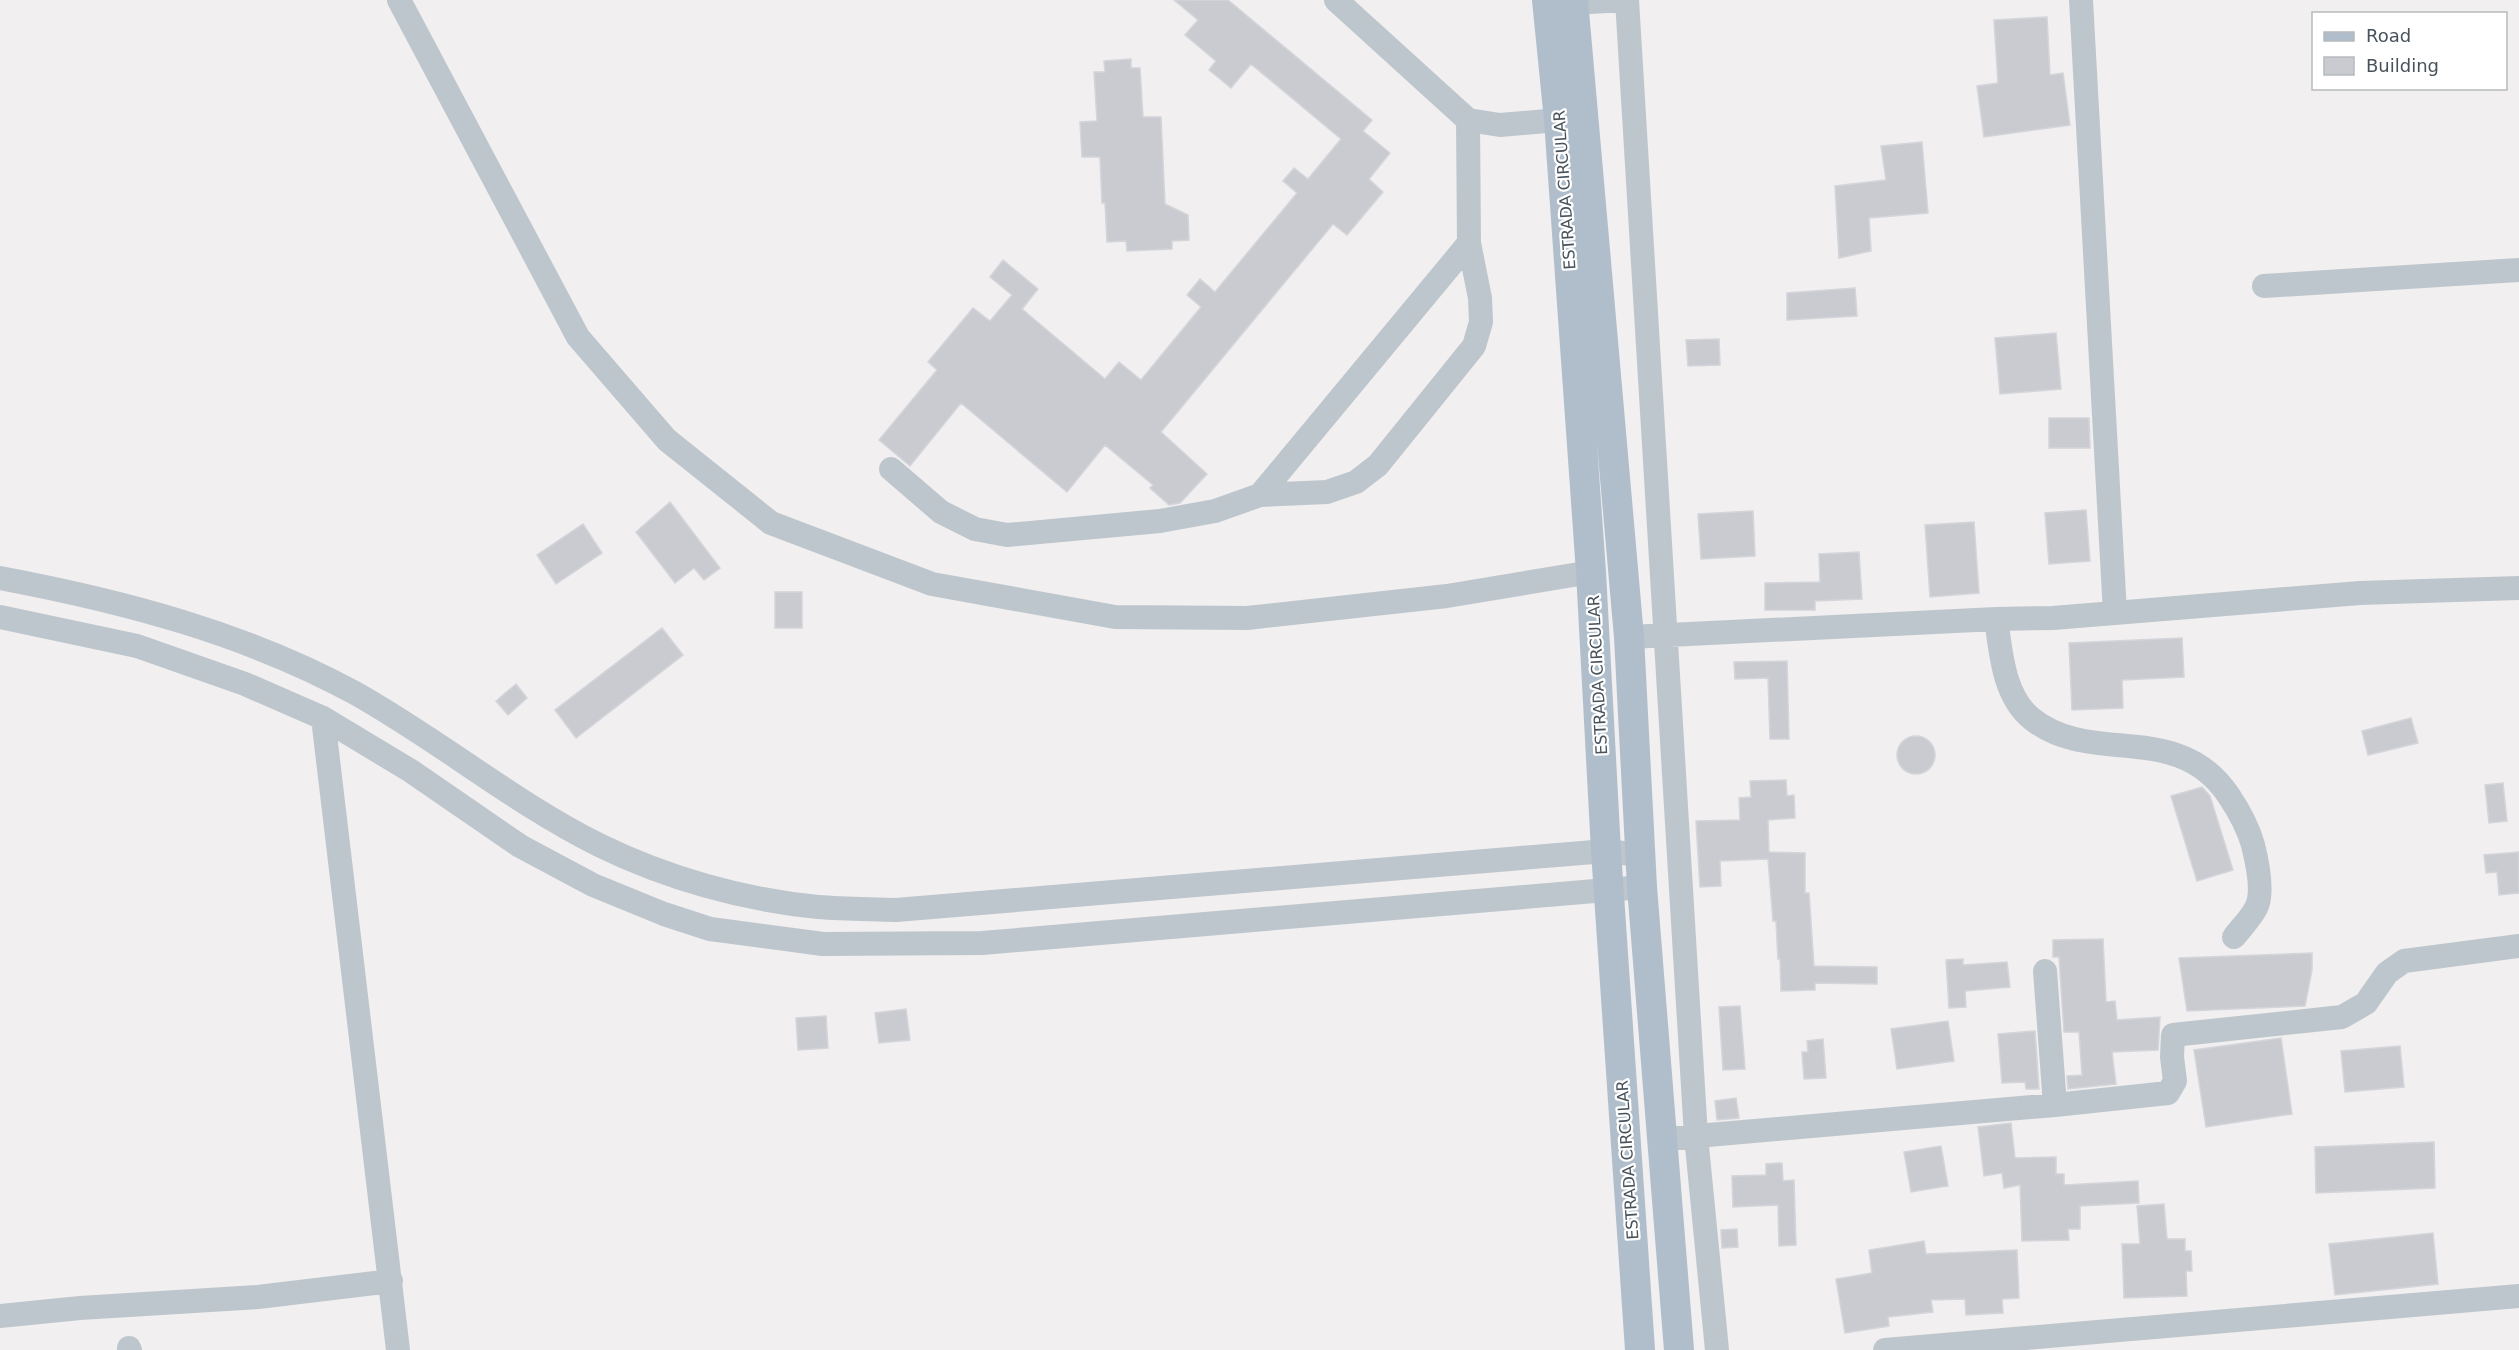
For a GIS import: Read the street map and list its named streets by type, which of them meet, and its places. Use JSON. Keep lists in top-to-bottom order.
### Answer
{
  "streets": {
    "main road": ["ESTRADA CIRCULAR"]
  },
  "legend": ["Road", "Building"]
}
